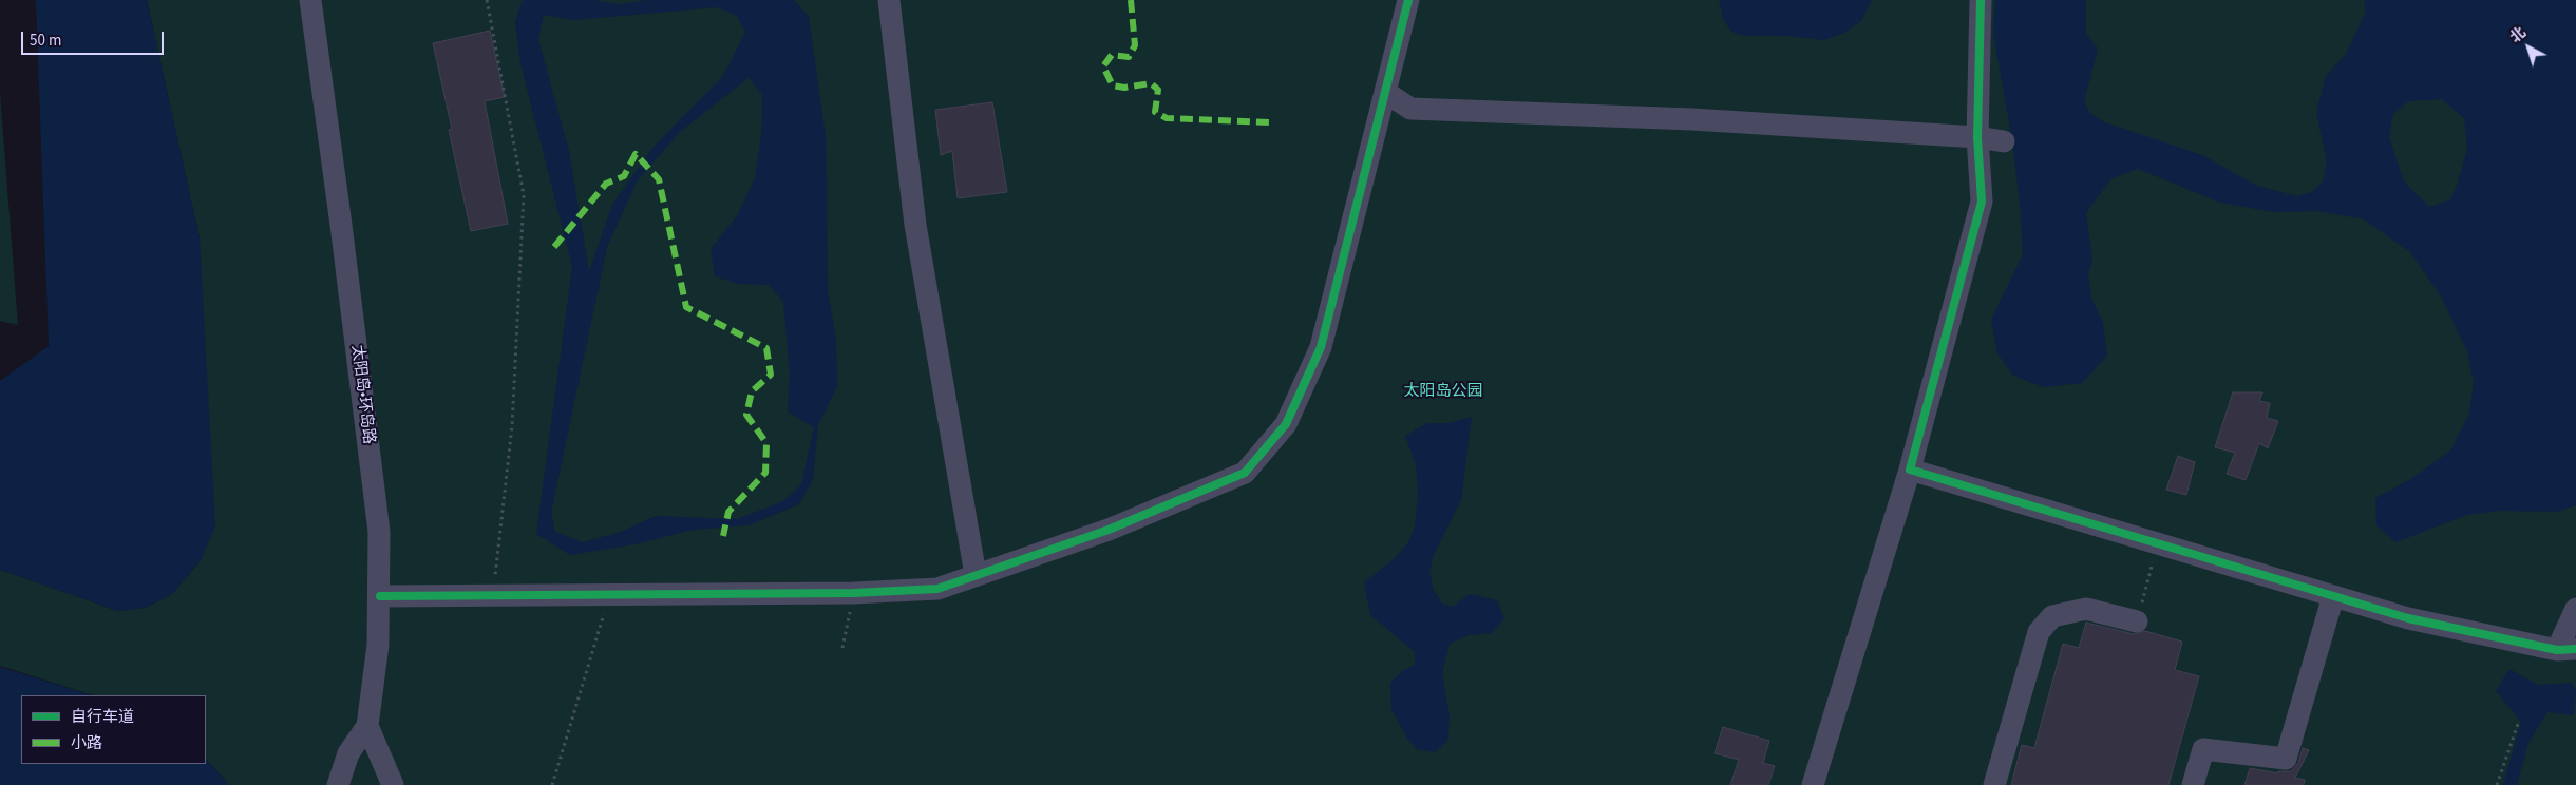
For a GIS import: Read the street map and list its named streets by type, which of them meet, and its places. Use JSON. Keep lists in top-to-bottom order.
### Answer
{
  "streets": {
    "street": ["太阳岛•环岛路"]
  },
  "parks": ["太阳岛公园"],
  "legend": ["自行车道", "小路"],
  "scale_bar": "50 m",
  "north": "top left"
}
